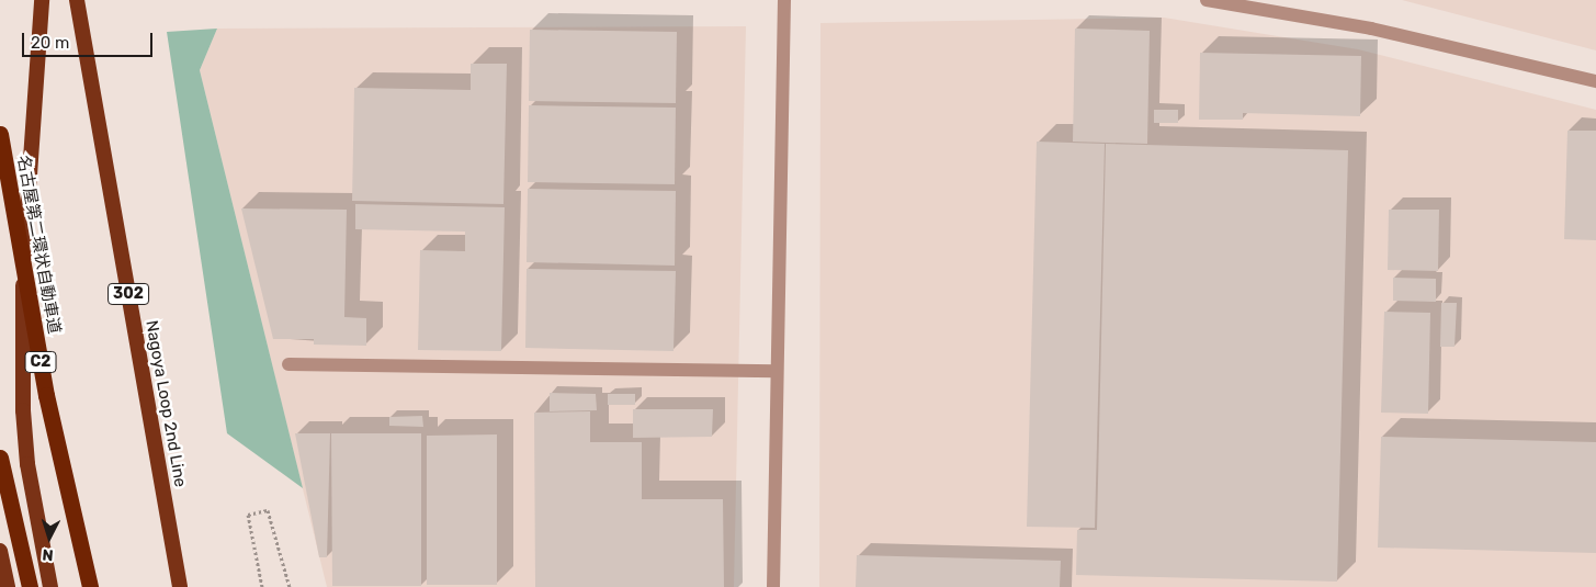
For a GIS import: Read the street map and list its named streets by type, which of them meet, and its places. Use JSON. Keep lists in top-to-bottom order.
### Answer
{
  "streets": {
    "highway": [
      "名古屋第二環状自動車道",
      "302",
      "C2",
      "Nagoya Loop 2nd Line"
    ]
  },
  "scale_bar": "20 m",
  "north": "bottom"
}
